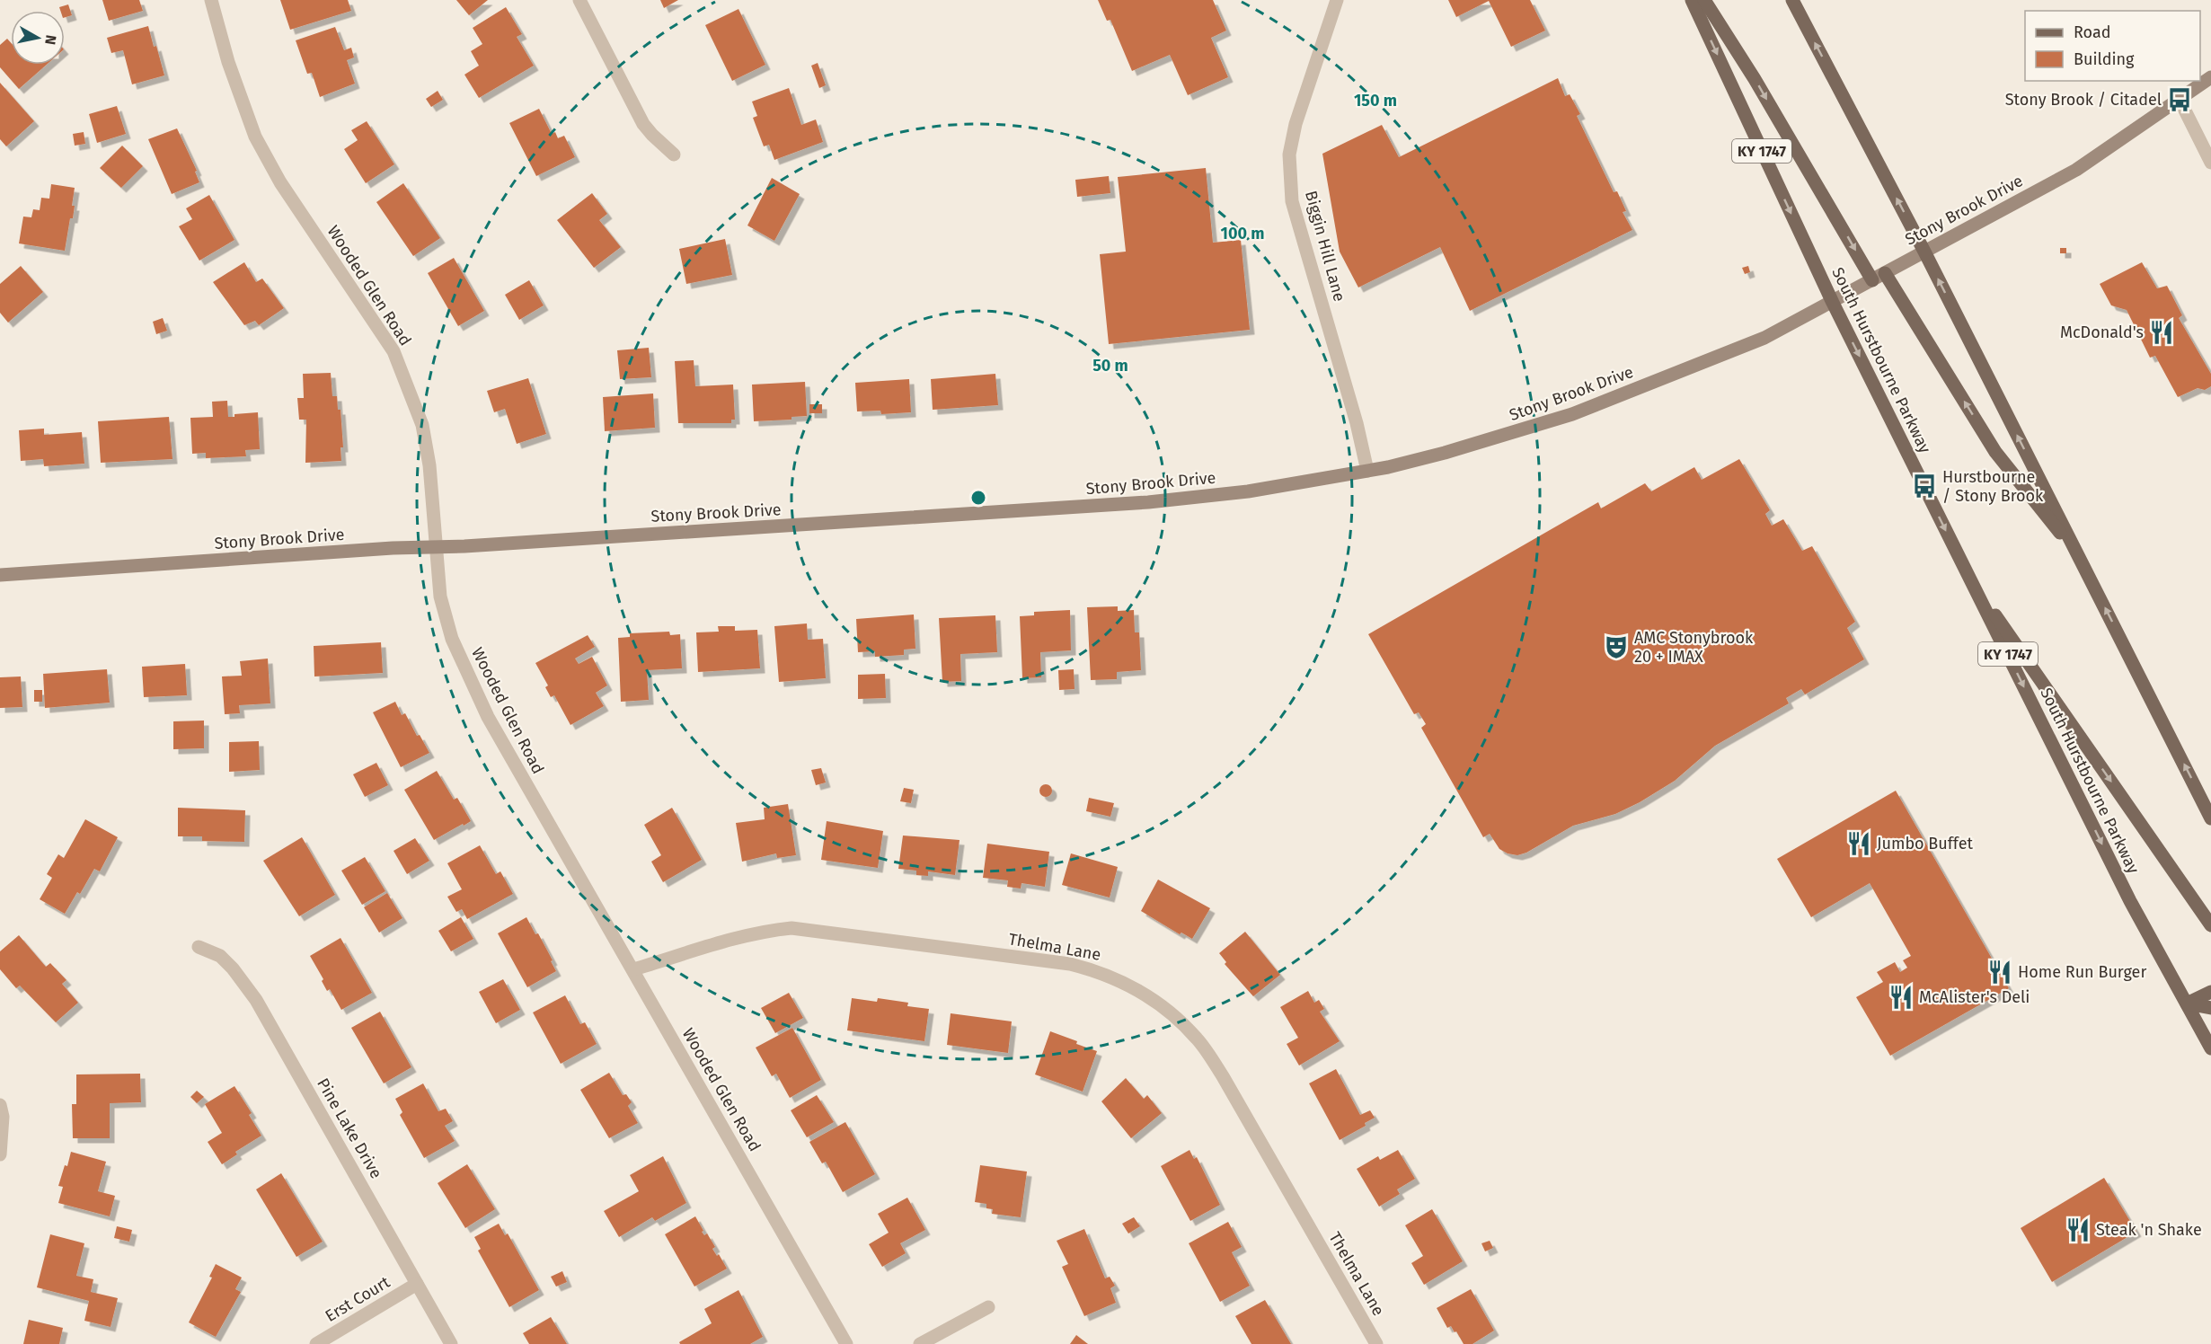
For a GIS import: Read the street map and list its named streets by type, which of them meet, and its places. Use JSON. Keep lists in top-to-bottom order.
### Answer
{
  "streets": {
    "main road": ["KY 1747", "South Hurstbourne Parkway"],
    "street": [
      "Stony Brook Drive",
      "Biggin Hill Lane",
      "Wooded Glen Road",
      "Thelma Lane",
      "Pine Lake Drive",
      "Erst Court"
    ]
  },
  "crossings": [
    ["Stony Brook Drive", "Biggin Hill Lane"],
    ["Stony Brook Drive", "Wooded Glen Road"],
    ["Stony Brook Drive", "South Hurstbourne Parkway"],
    ["Wooded Glen Road", "Thelma Lane"],
    ["Pine Lake Drive", "Erst Court"]
  ],
  "places": {
    "bus stop": ["Stony Brook / Citadel", "Hurstbourne / Stony Brook"],
    "restaurant": [
      "McDonald's",
      "Jumbo Buffet",
      "Home Run Burger",
      "McAlister's Deli",
      "Steak 'n Shake"
    ],
    "theatre": ["AMC Stonybrook 20 + IMAX"]
  },
  "legend": ["Road", "Building"],
  "north": "right",
  "rings": ["150 m", "100 m", "50 m"]
}
